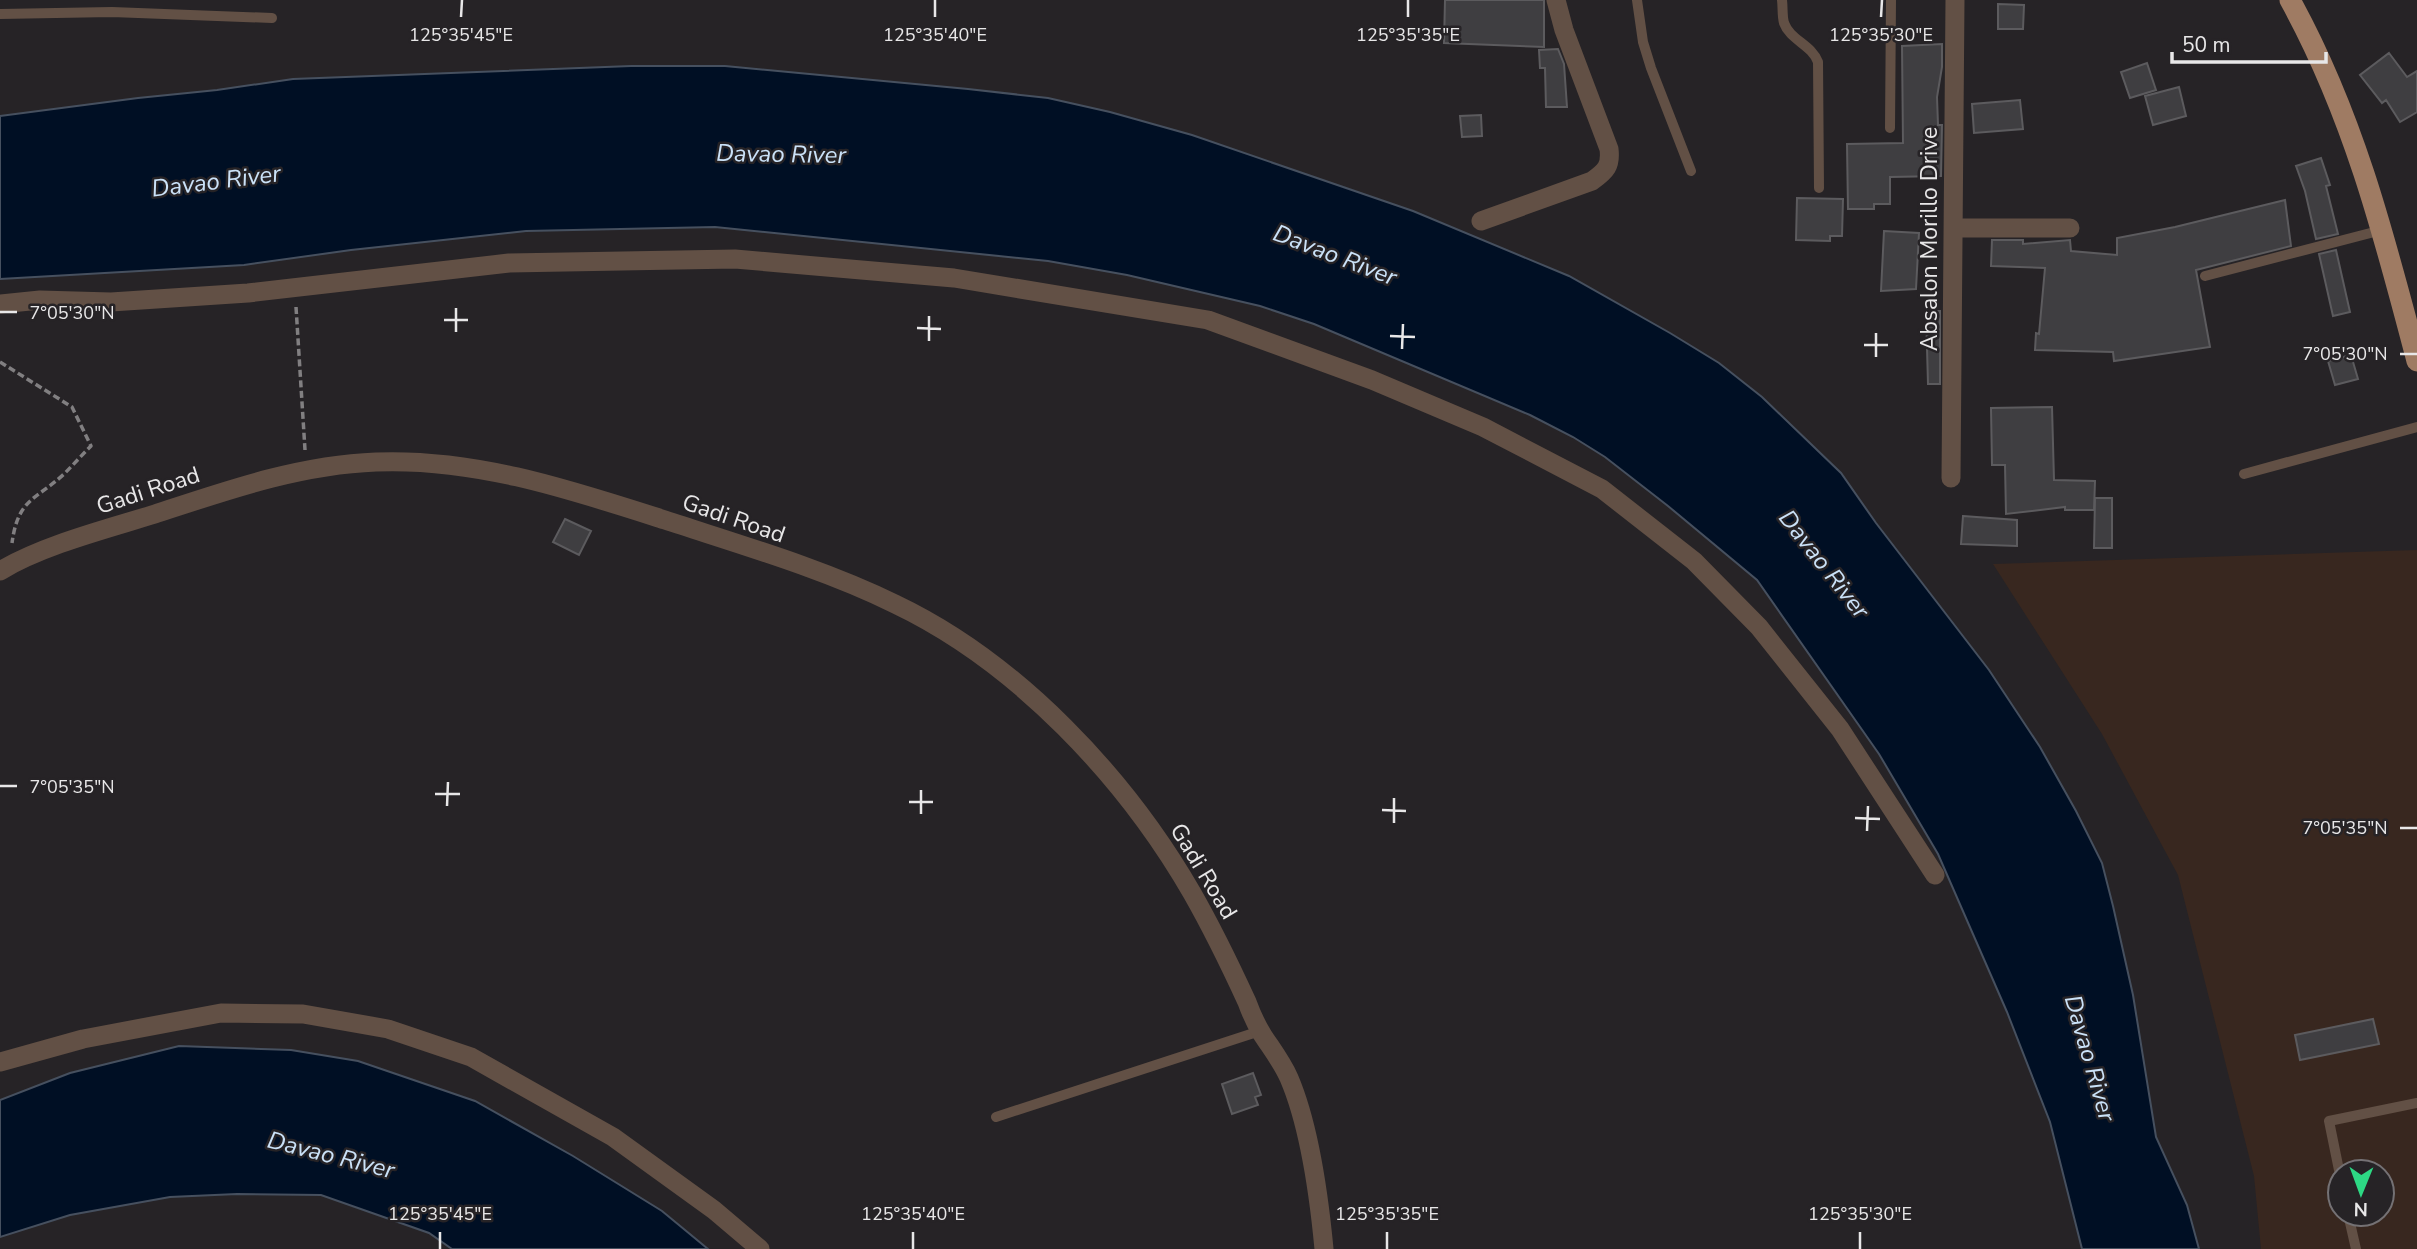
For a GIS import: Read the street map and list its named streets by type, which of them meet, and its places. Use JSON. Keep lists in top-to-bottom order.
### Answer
{
  "streets": {
    "street": ["Absalon Morillo Drive", "Gadi Road"]
  },
  "water": ["Davao River"],
  "scale_bar": "50 m",
  "north": "bottom",
  "coordinates": [
    "125°35'45\"E",
    "125°35'40\"E",
    "125°35'35\"E",
    "125°35'30\"E",
    "7°05'30\"N",
    "7°05'35\"N"
  ]
}
